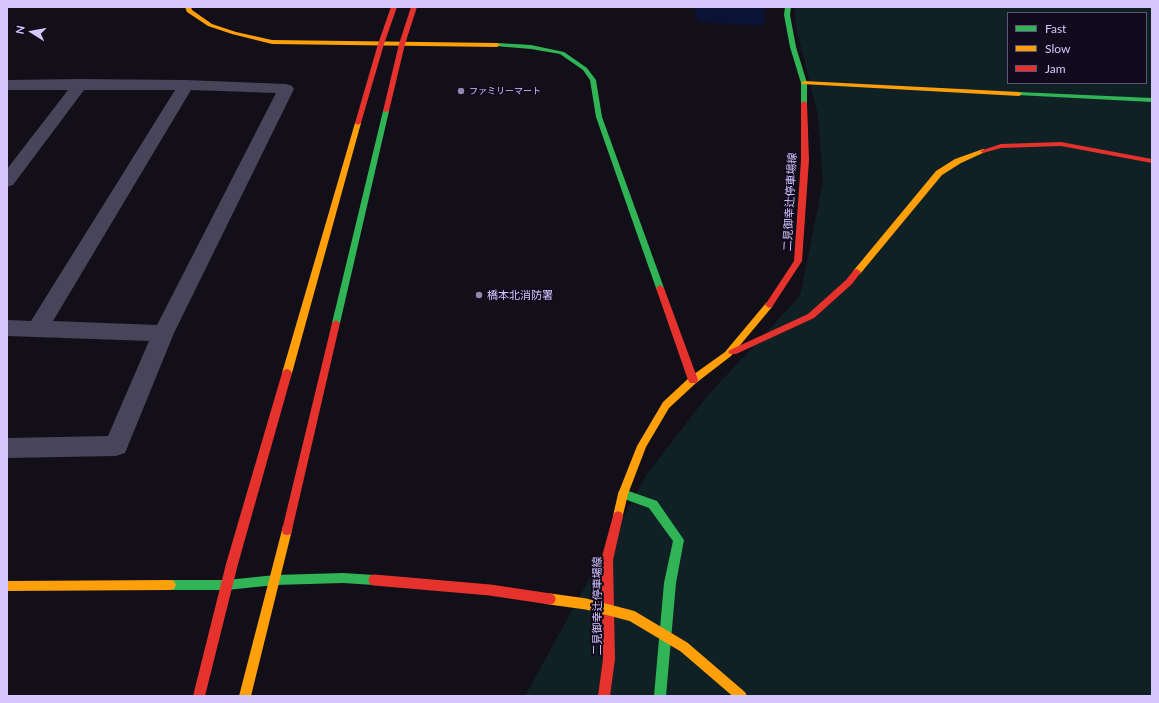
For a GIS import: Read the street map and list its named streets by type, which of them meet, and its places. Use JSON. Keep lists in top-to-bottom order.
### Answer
{
  "streets": {
    "street": ["二見御幸辻停車場線"]
  },
  "places": ["ファミリーマート", "橋本北消防署"],
  "legend": ["Fast", "Slow", "Jam"],
  "north": "left"
}
